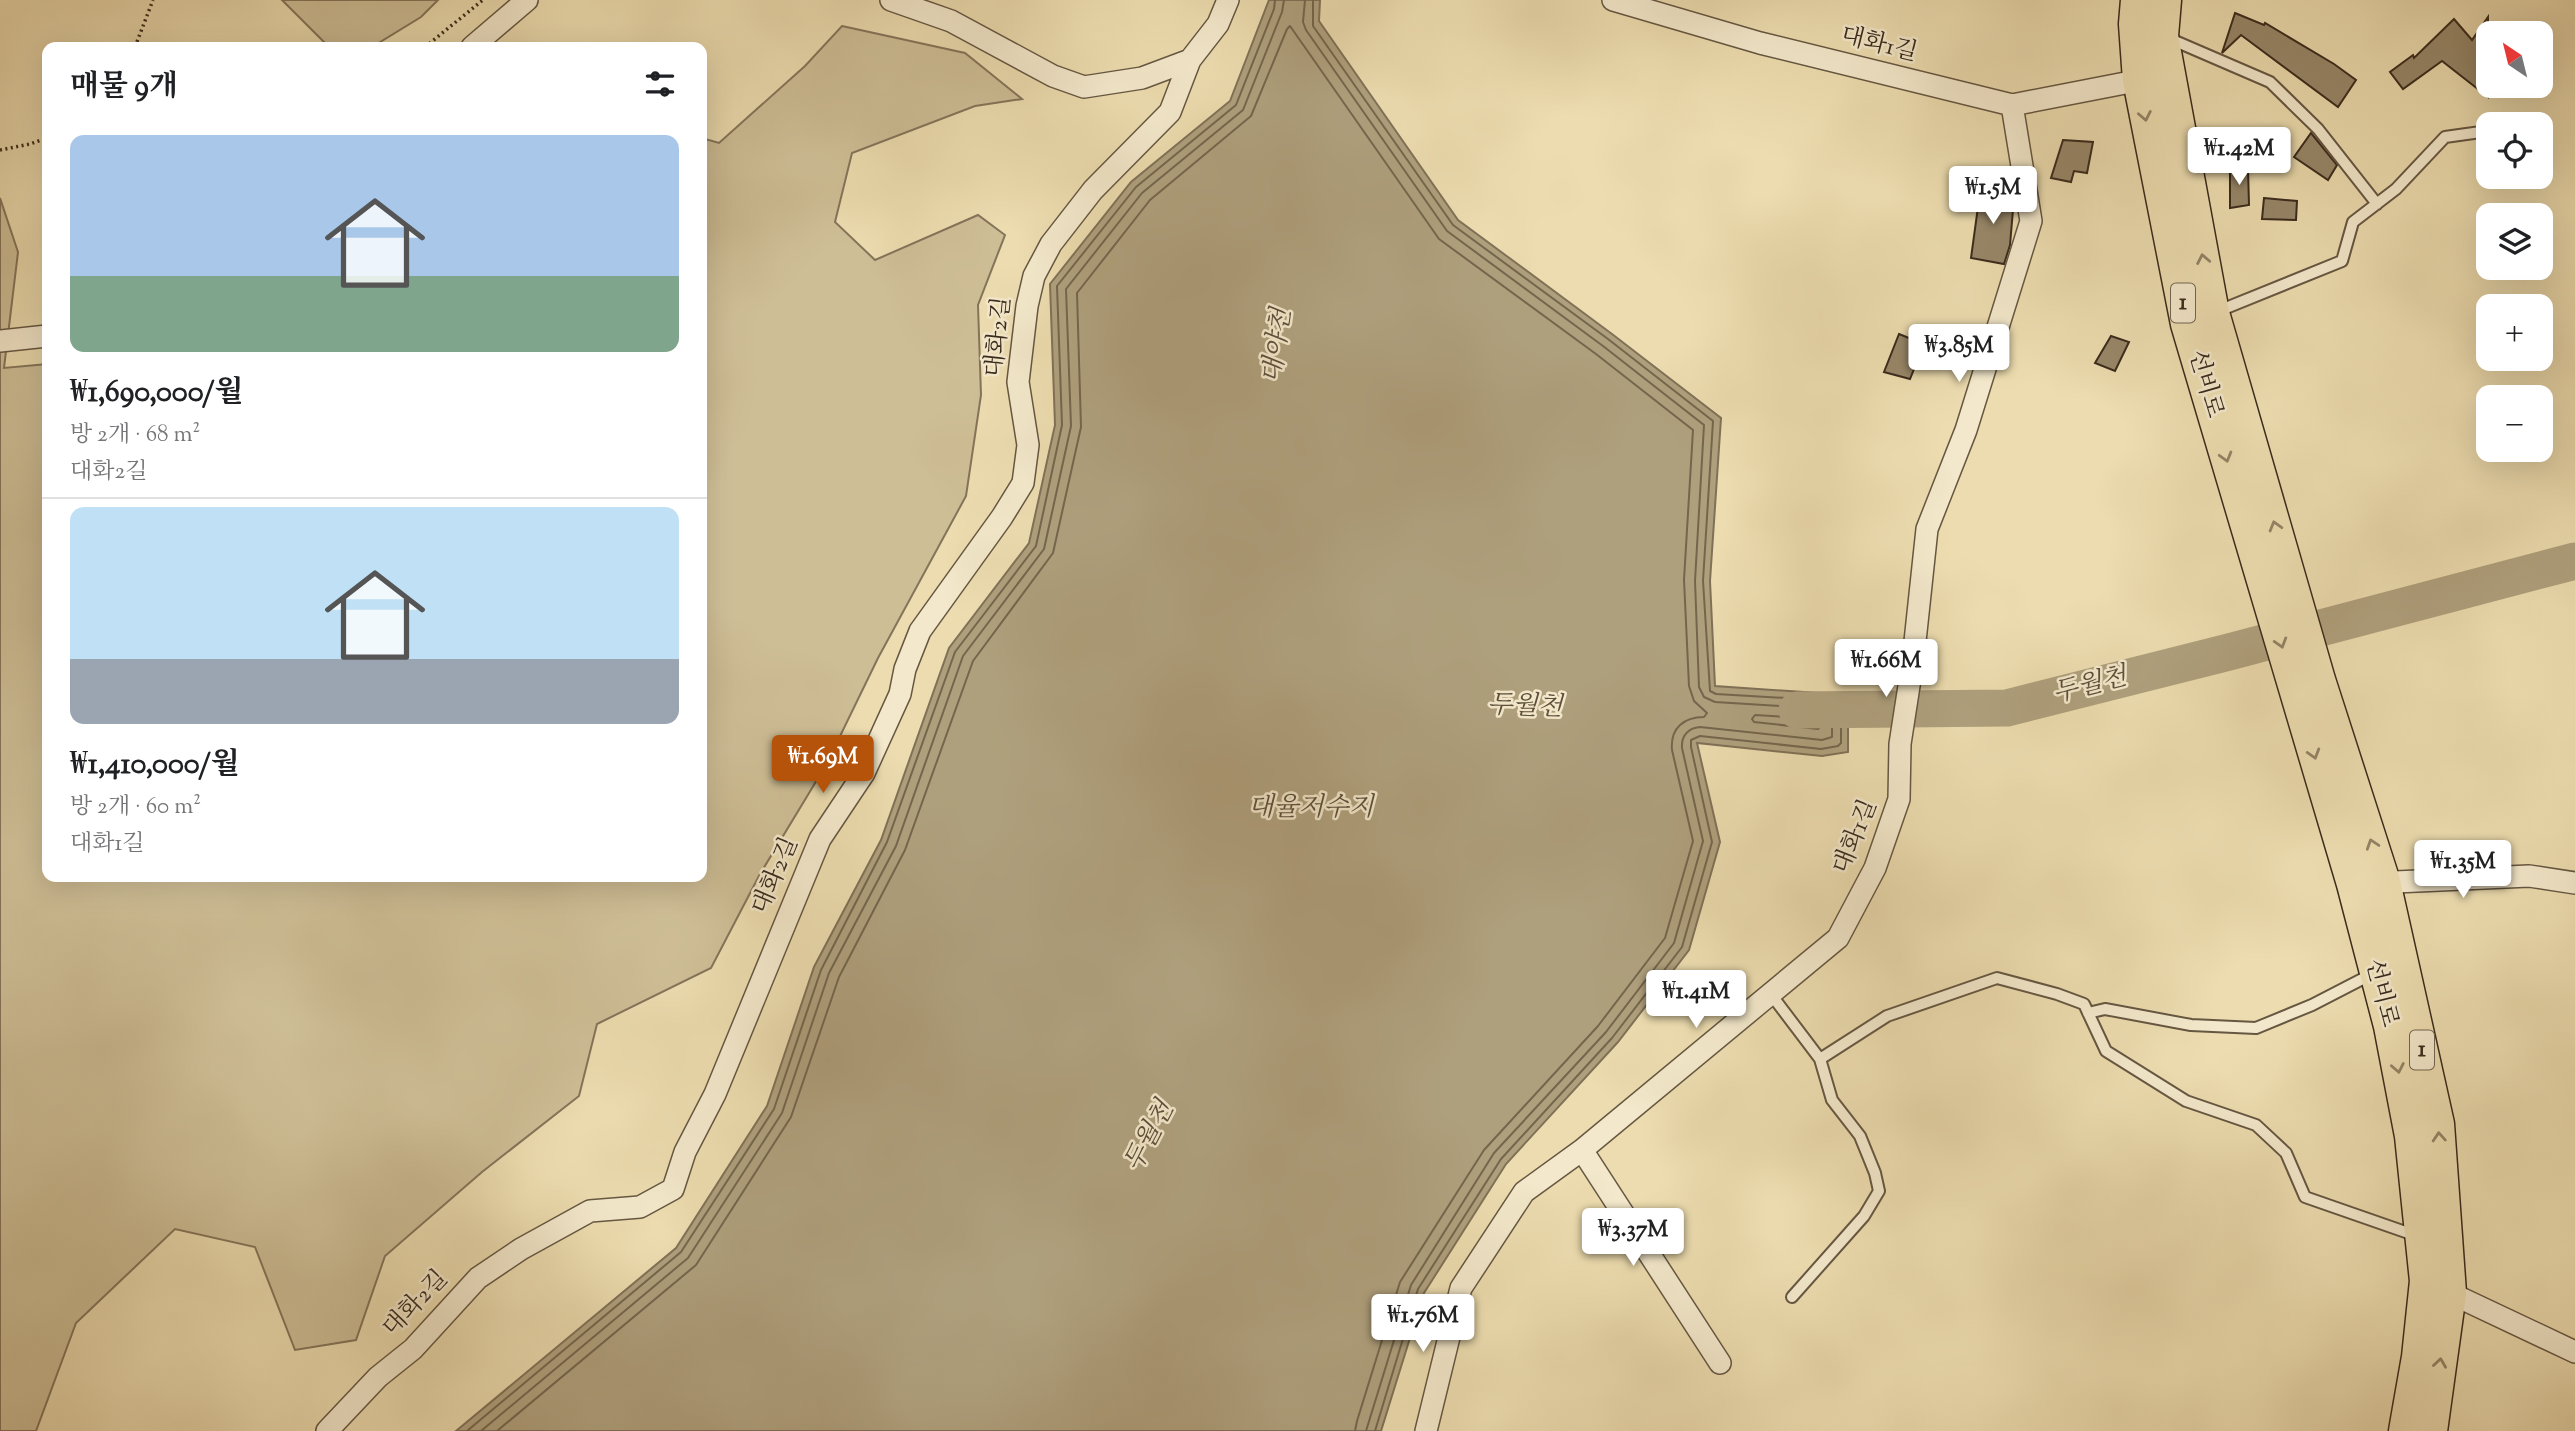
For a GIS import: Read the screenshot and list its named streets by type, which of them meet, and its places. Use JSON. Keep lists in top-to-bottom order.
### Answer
{
  "streets": {
    "main road": ["1", "선비로"],
    "street": ["대화1길", "대화2길"]
  },
  "crossings": [
    ["대화1길", "선비로"],
    ["1", "선비로"]
  ],
  "water": ["대야천", "두월천", "대율저수지"],
  "north": "top left",
  "page": {
    "map_buttons": ["+", "−"],
    "heading": "매물 9개",
    "list": [
      {
        "name": "₩1,690,000/월",
        "note": "방 2개 · 68 m² · 대화2길"
      },
      {
        "name": "₩1,410,000/월",
        "note": "방 2개 · 60 m² · 대화1길"
      }
    ],
    "price": [
      "₩1.42M",
      "₩1.5M",
      "₩3.85M",
      "₩1.66M",
      "₩1.69M",
      "₩1.35M",
      "₩1.41M",
      "₩3.37M",
      "₩1.76M"
    ]
  }
}
